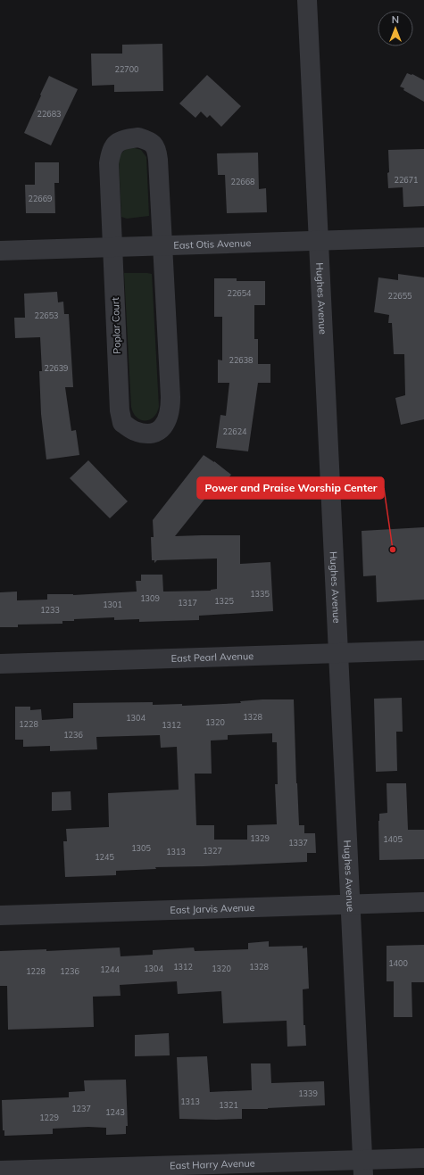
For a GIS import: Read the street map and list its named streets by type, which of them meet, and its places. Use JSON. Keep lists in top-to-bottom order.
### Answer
{
  "streets": {
    "street": [
      "East Otis Avenue",
      "Hughes Avenue",
      "Poplar Court",
      "East Pearl Avenue",
      "East Jarvis Avenue",
      "East Harry Avenue"
    ]
  },
  "crossings": [
    ["East Otis Avenue", "Hughes Avenue"],
    ["East Otis Avenue", "Poplar Court"],
    ["Hughes Avenue", "East Pearl Avenue"],
    ["Hughes Avenue", "East Jarvis Avenue"],
    ["Hughes Avenue", "East Harry Avenue"]
  ],
  "places": ["Power and Praise Worship Center"],
  "house_numbers": [
    "22700",
    "22683",
    "22671",
    "22668",
    "22669",
    "22654",
    "22655",
    "22653",
    "22638",
    "22639",
    "22624",
    "1335",
    "1309",
    "1325",
    "1317",
    "1301",
    "1233",
    "1328",
    "1304",
    "1320",
    "1228",
    "1312",
    "1236",
    "1329",
    "1405",
    "1337",
    "1305",
    "1327",
    "1313",
    "1245",
    "1400",
    "1312",
    "1328",
    "1304",
    "1320",
    "1244",
    "1228",
    "1236",
    "1339",
    "1313",
    "1321",
    "1237",
    "1243",
    "1229"
  ],
  "north": "top"
}
